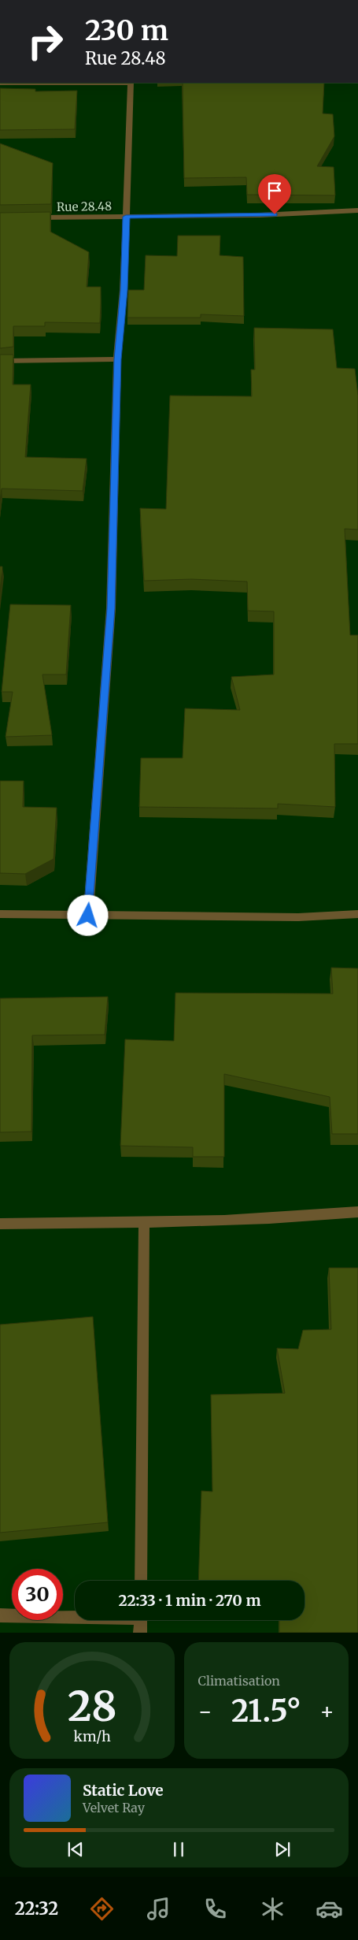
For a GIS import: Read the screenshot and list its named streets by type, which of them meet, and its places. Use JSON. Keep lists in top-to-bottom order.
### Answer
{
  "streets": {
    "street": ["Rue 28.48"]
  },
  "page": {
    "turn": ["230 m", "Rue 28.48"],
    "limit": "30",
    "trip": "22:33 · 1 min · 270 m",
    "tile": "Climatisation",
    "heat": ["−", "21.5°", "+"],
    "song": ["Static Love", "Velvet Ray"],
    "tabs": "22:32",
    "gauge": ["28", "km/h"]
  }
}
